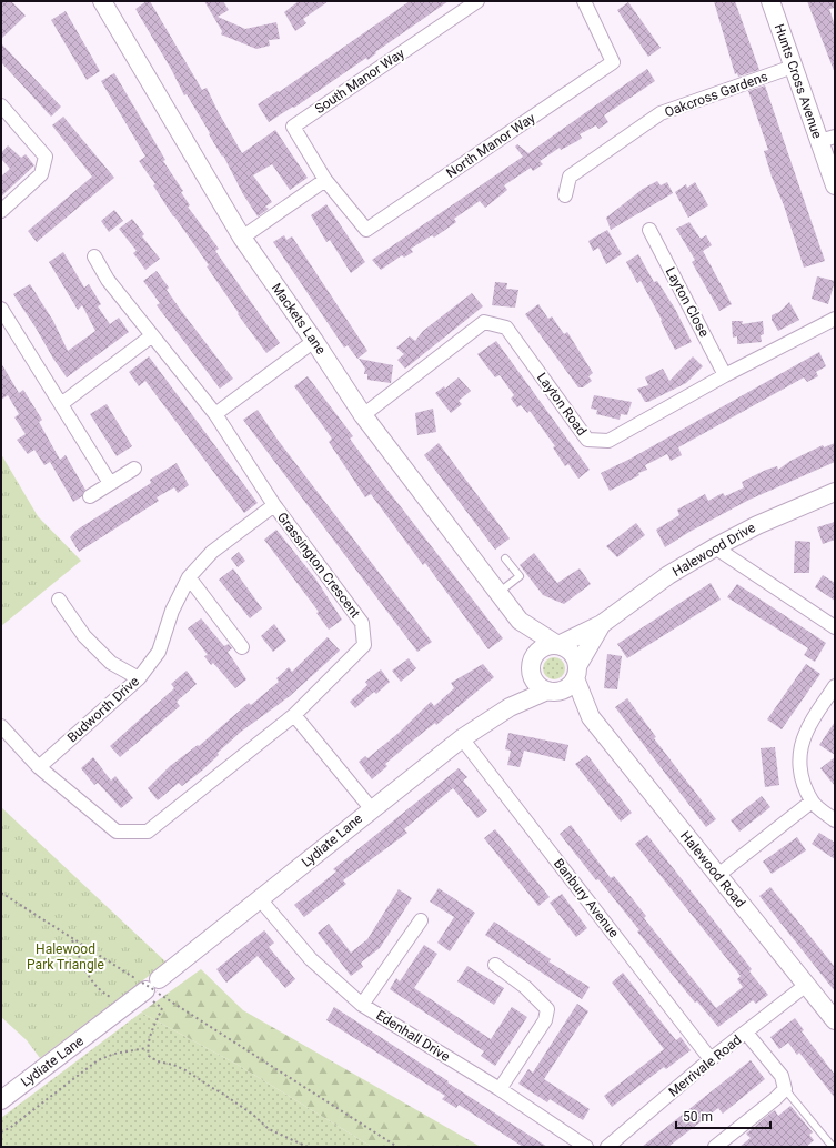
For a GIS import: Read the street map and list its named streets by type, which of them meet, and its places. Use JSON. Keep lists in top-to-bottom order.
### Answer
{
  "streets": {
    "street": [
      "South Manor Way",
      "Hunts Cross Avenue",
      "Oakcross Gardens",
      "North Manor Way",
      "Layton Close",
      "Mackets Lane",
      "Layton Road",
      "Halewood Drive",
      "Grassington Crescent",
      "Budworth Drive",
      "Lydiate Lane",
      "Halewood Road",
      "Banbury Avenue",
      "Edenhall Drive",
      "Merrivale Road"
    ]
  },
  "crossings": [
    ["South Manor Way", "North Manor Way"],
    ["Hunts Cross Avenue", "Oakcross Gardens"],
    ["Layton Close", "Layton Road"],
    ["Mackets Lane", "Layton Road"],
    ["Mackets Lane", "Halewood Drive"],
    ["Mackets Lane", "Lydiate Lane"],
    ["Mackets Lane", "Halewood Road"],
    ["Halewood Drive", "Lydiate Lane"],
    ["Halewood Drive", "Halewood Road"],
    ["Grassington Crescent", "Budworth Drive"],
    ["Lydiate Lane", "Halewood Road"],
    ["Lydiate Lane", "Banbury Avenue"],
    ["Lydiate Lane", "Edenhall Drive"],
    ["Halewood Road", "Merrivale Road"],
    ["Banbury Avenue", "Merrivale Road"]
  ],
  "parks": ["Halewood Park Triangle"],
  "scale_bar": "50 m"
}
